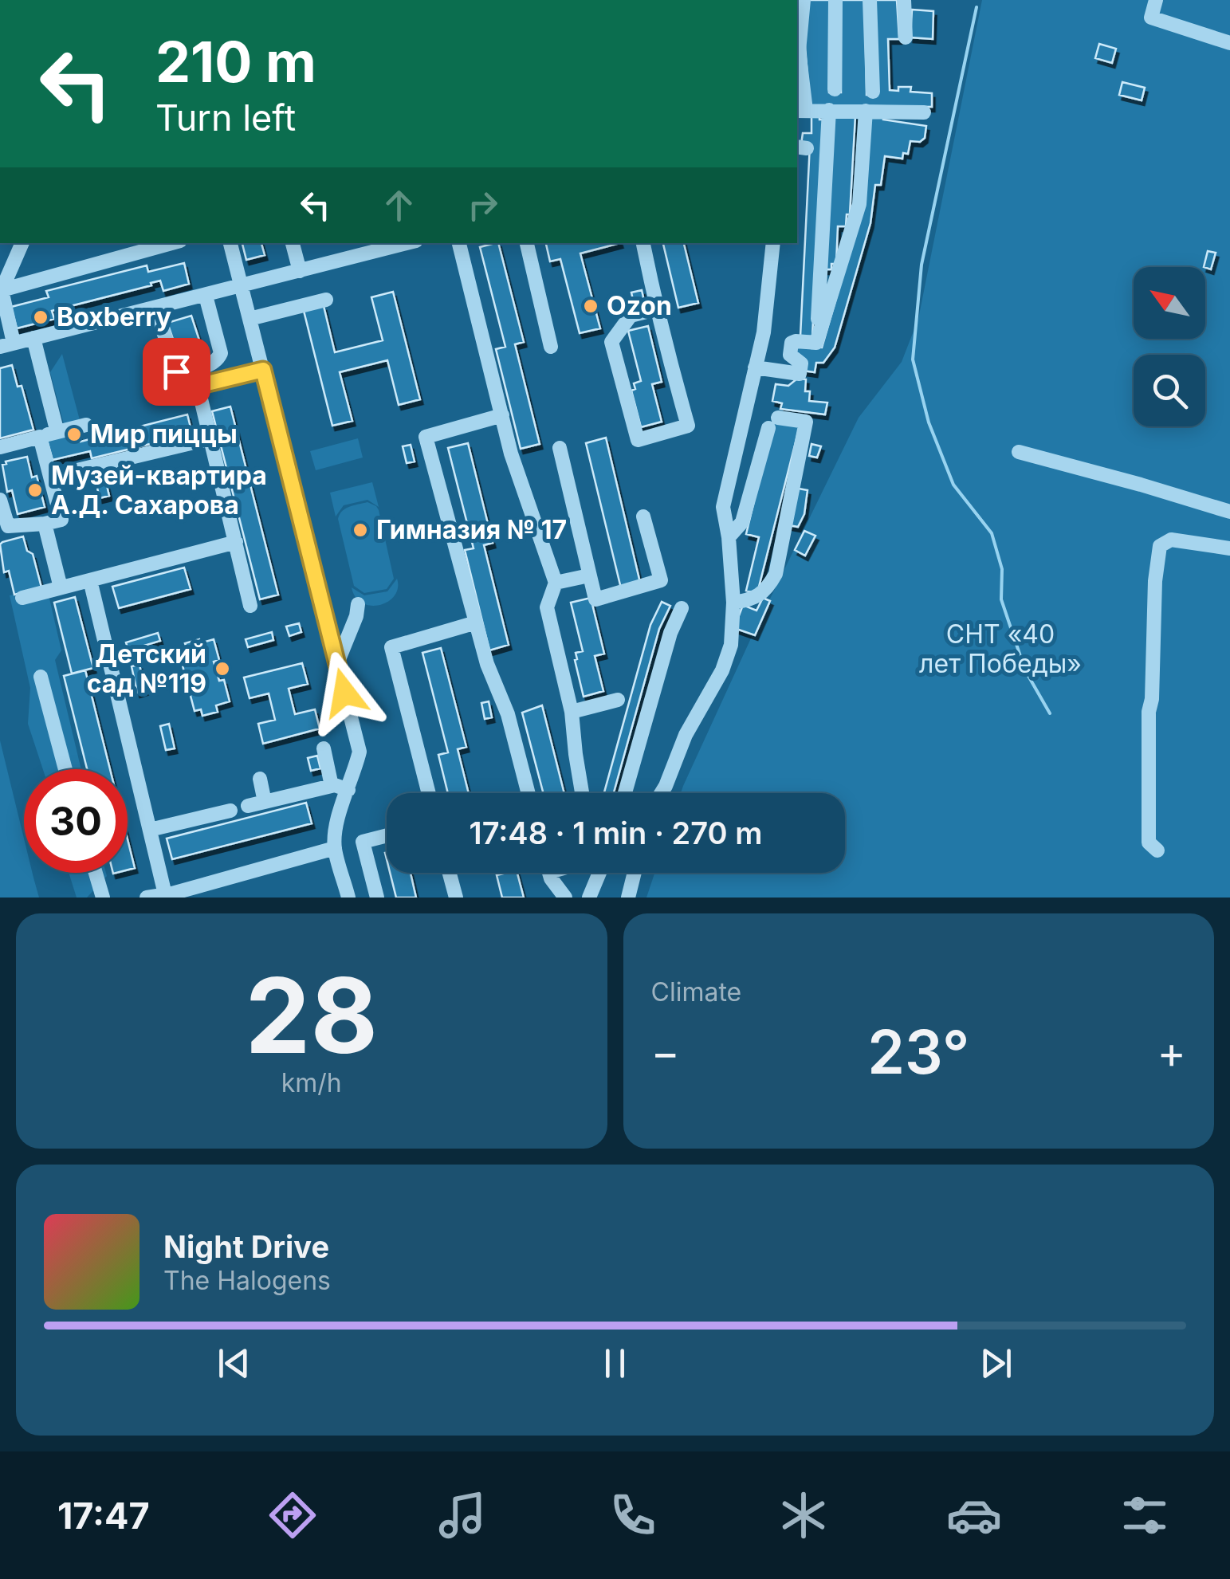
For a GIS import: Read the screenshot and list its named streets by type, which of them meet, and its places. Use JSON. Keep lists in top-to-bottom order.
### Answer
{
  "parks": ["СНТ «40 лет Победы»"],
  "places": [
    "Ozon",
    "Boxberry",
    "Мир пиццы",
    "Музей-квартира А.Д. Сахарова",
    "Гимназия № 17",
    "Детский сад №119"
  ],
  "north": "top left",
  "page": {
    "turn": ["210 m", "Turn left"],
    "limit": "30",
    "trip": "17:48 · 1 min · 270 m",
    "tile": [
      ["28", "km/h"],
      "Climate"
    ],
    "heat": ["−", "23°", "+"],
    "song": ["Night Drive", "The Halogens"],
    "tabs": "17:47"
  }
}
